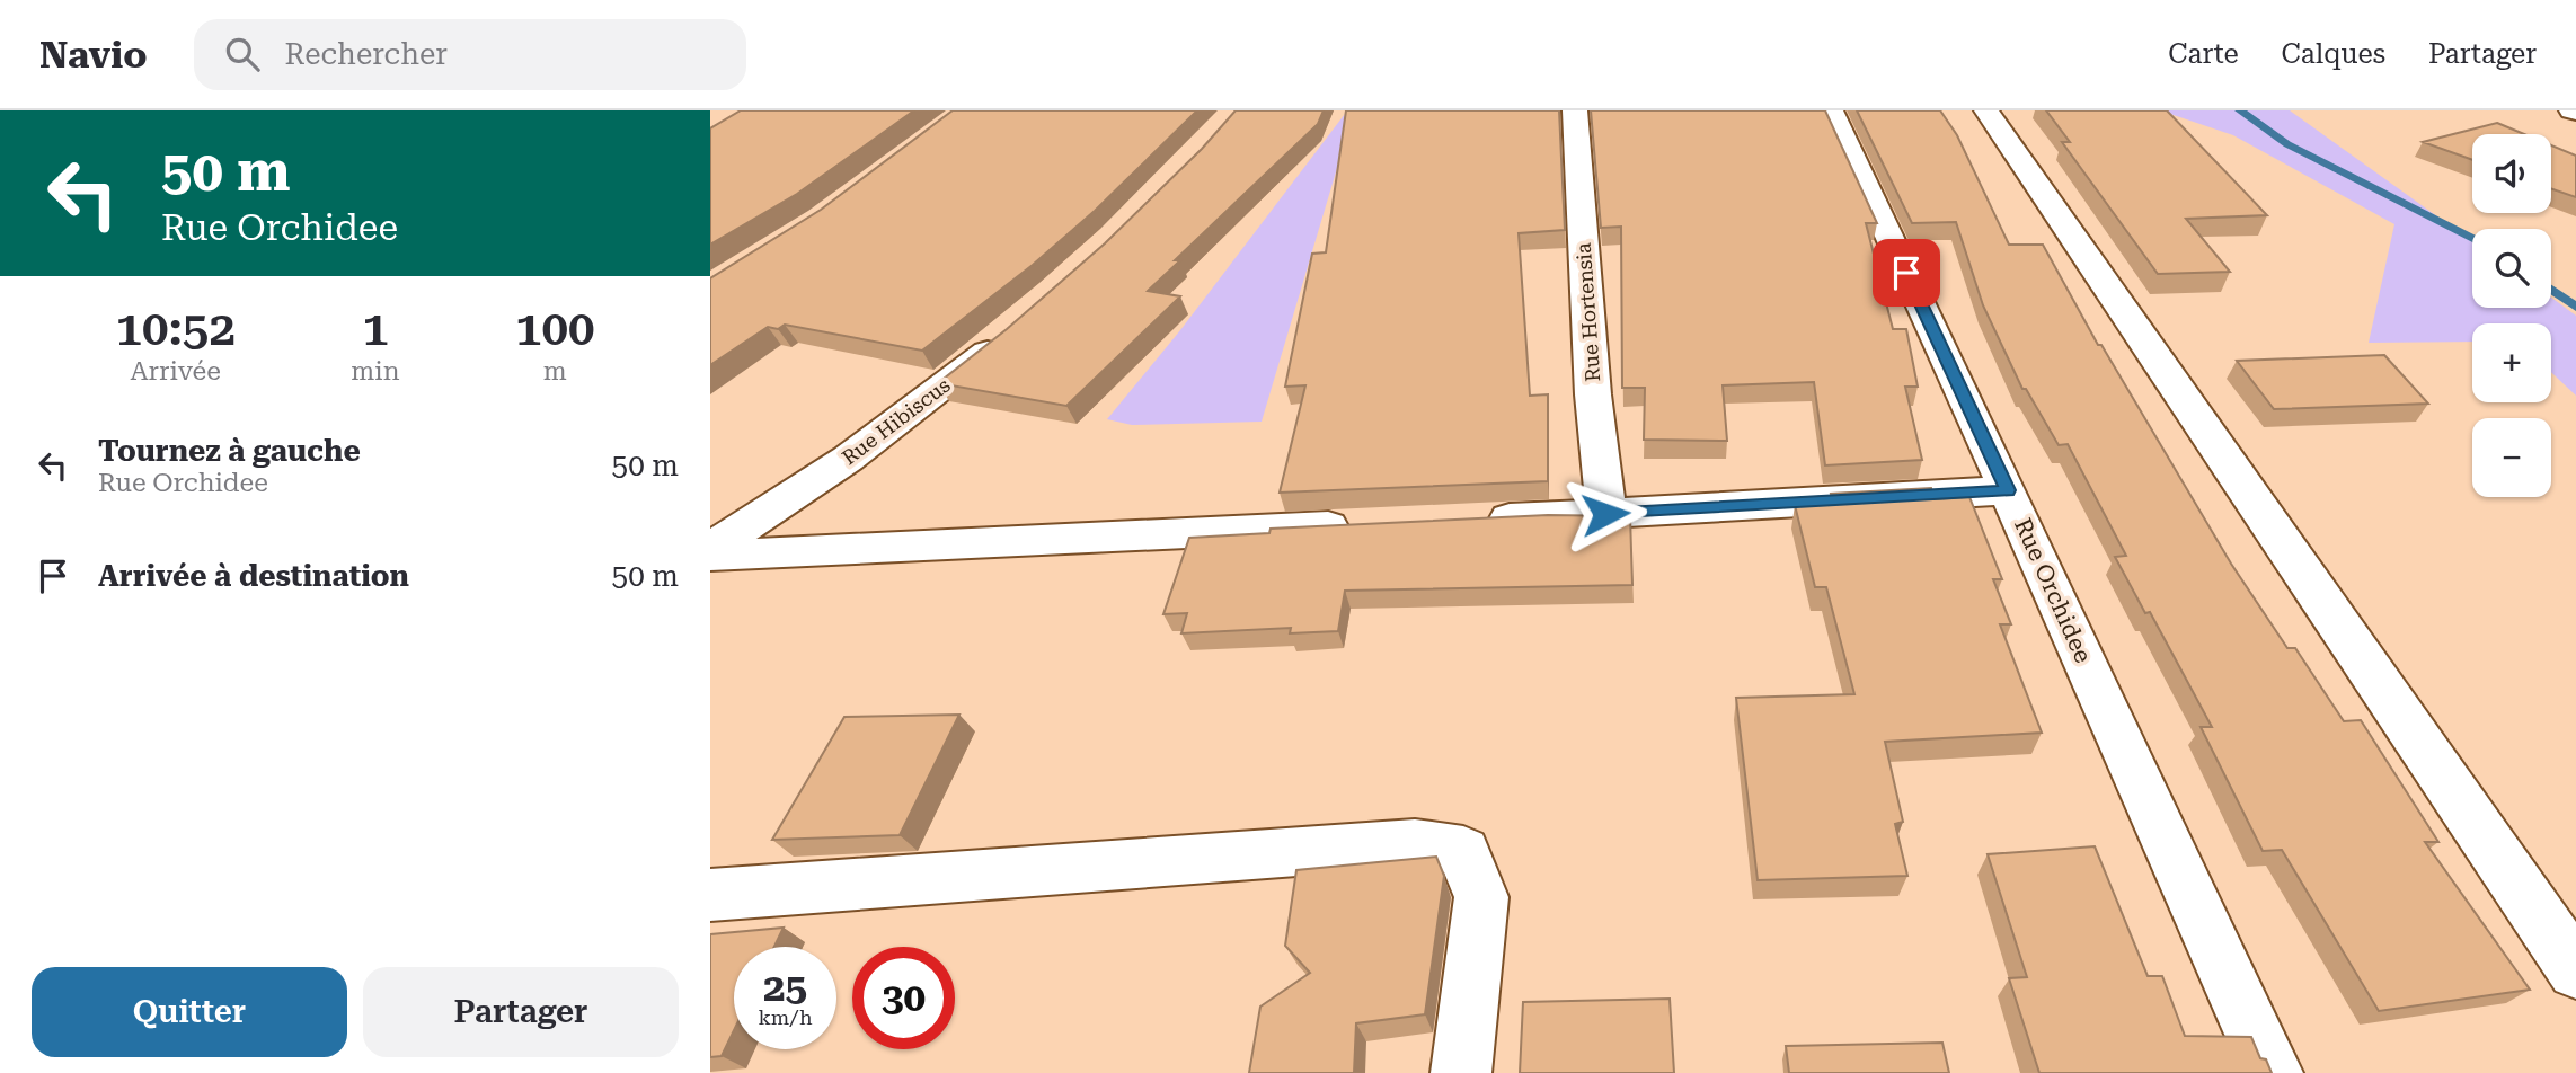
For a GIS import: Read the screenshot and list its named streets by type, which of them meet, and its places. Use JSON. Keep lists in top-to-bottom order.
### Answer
{
  "streets": {
    "street": ["Rue Hortensia", "Rue Hibiscus", "Rue Orchidee"]
  },
  "page": {
    "header": "Navio",
    "search": "Rechercher",
    "nav": ["Carte", "Calques", "Partager"],
    "turn": ["50 m", "Rue Orchidee"],
    "map_buttons": ["+", "−"],
    "eta": [
      "10:52",
      "Arrivée",
      "1",
      "min",
      "100",
      "m"
    ],
    "list": [
      {
        "name": "Tournez à gauche",
        "note": "Rue Orchidee",
        "value": "50 m"
      },
      {
        "name": "Arrivée à destination",
        "value": "50 m"
      }
    ],
    "speed": "25 km/h",
    "limit": "30",
    "buttons": ["Quitter", "Partager"]
  }
}
